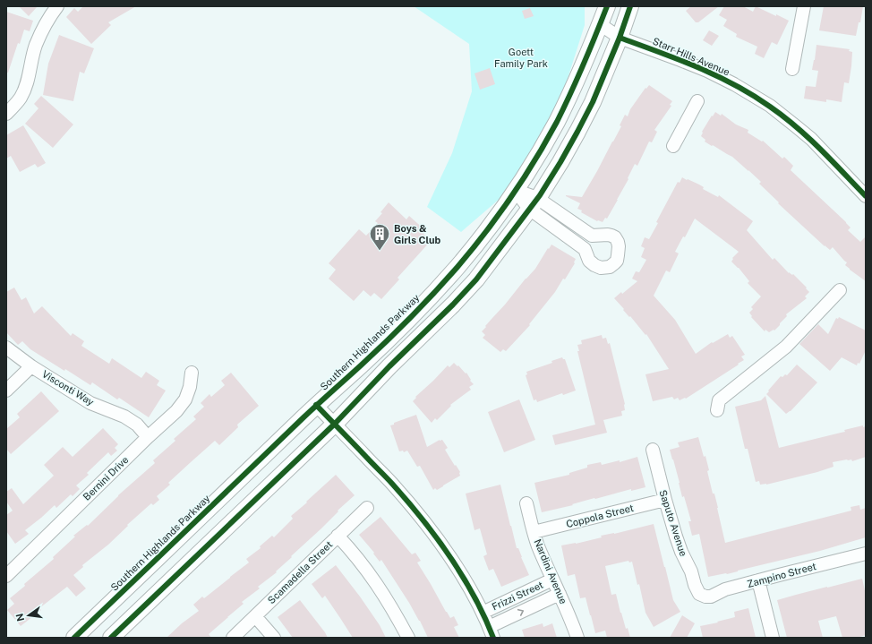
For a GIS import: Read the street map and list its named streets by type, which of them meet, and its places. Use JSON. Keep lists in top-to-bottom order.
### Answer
{
  "streets": {
    "main road": ["Southern Highlands Parkway"],
    "street": [
      "Starr Hills Avenue",
      "Visconti Way",
      "Bernini Drive",
      "Coppola Street",
      "Saputo Avenue",
      "Nardini Avenue",
      "Scamadella Street",
      "Zampino Street",
      "Frizzi Street"
    ]
  },
  "crossings": [
    ["Starr Hills Avenue", "Southern Highlands Parkway"],
    ["Visconti Way", "Bernini Drive"],
    ["Coppola Street", "Saputo Avenue"],
    ["Coppola Street", "Nardini Avenue"],
    ["Saputo Avenue", "Zampino Street"],
    ["Nardini Avenue", "Frizzi Street"]
  ],
  "parks": ["Goett Family Park"],
  "places": {
    "building": ["Boys & Girls Club"]
  },
  "north": "left"
}
